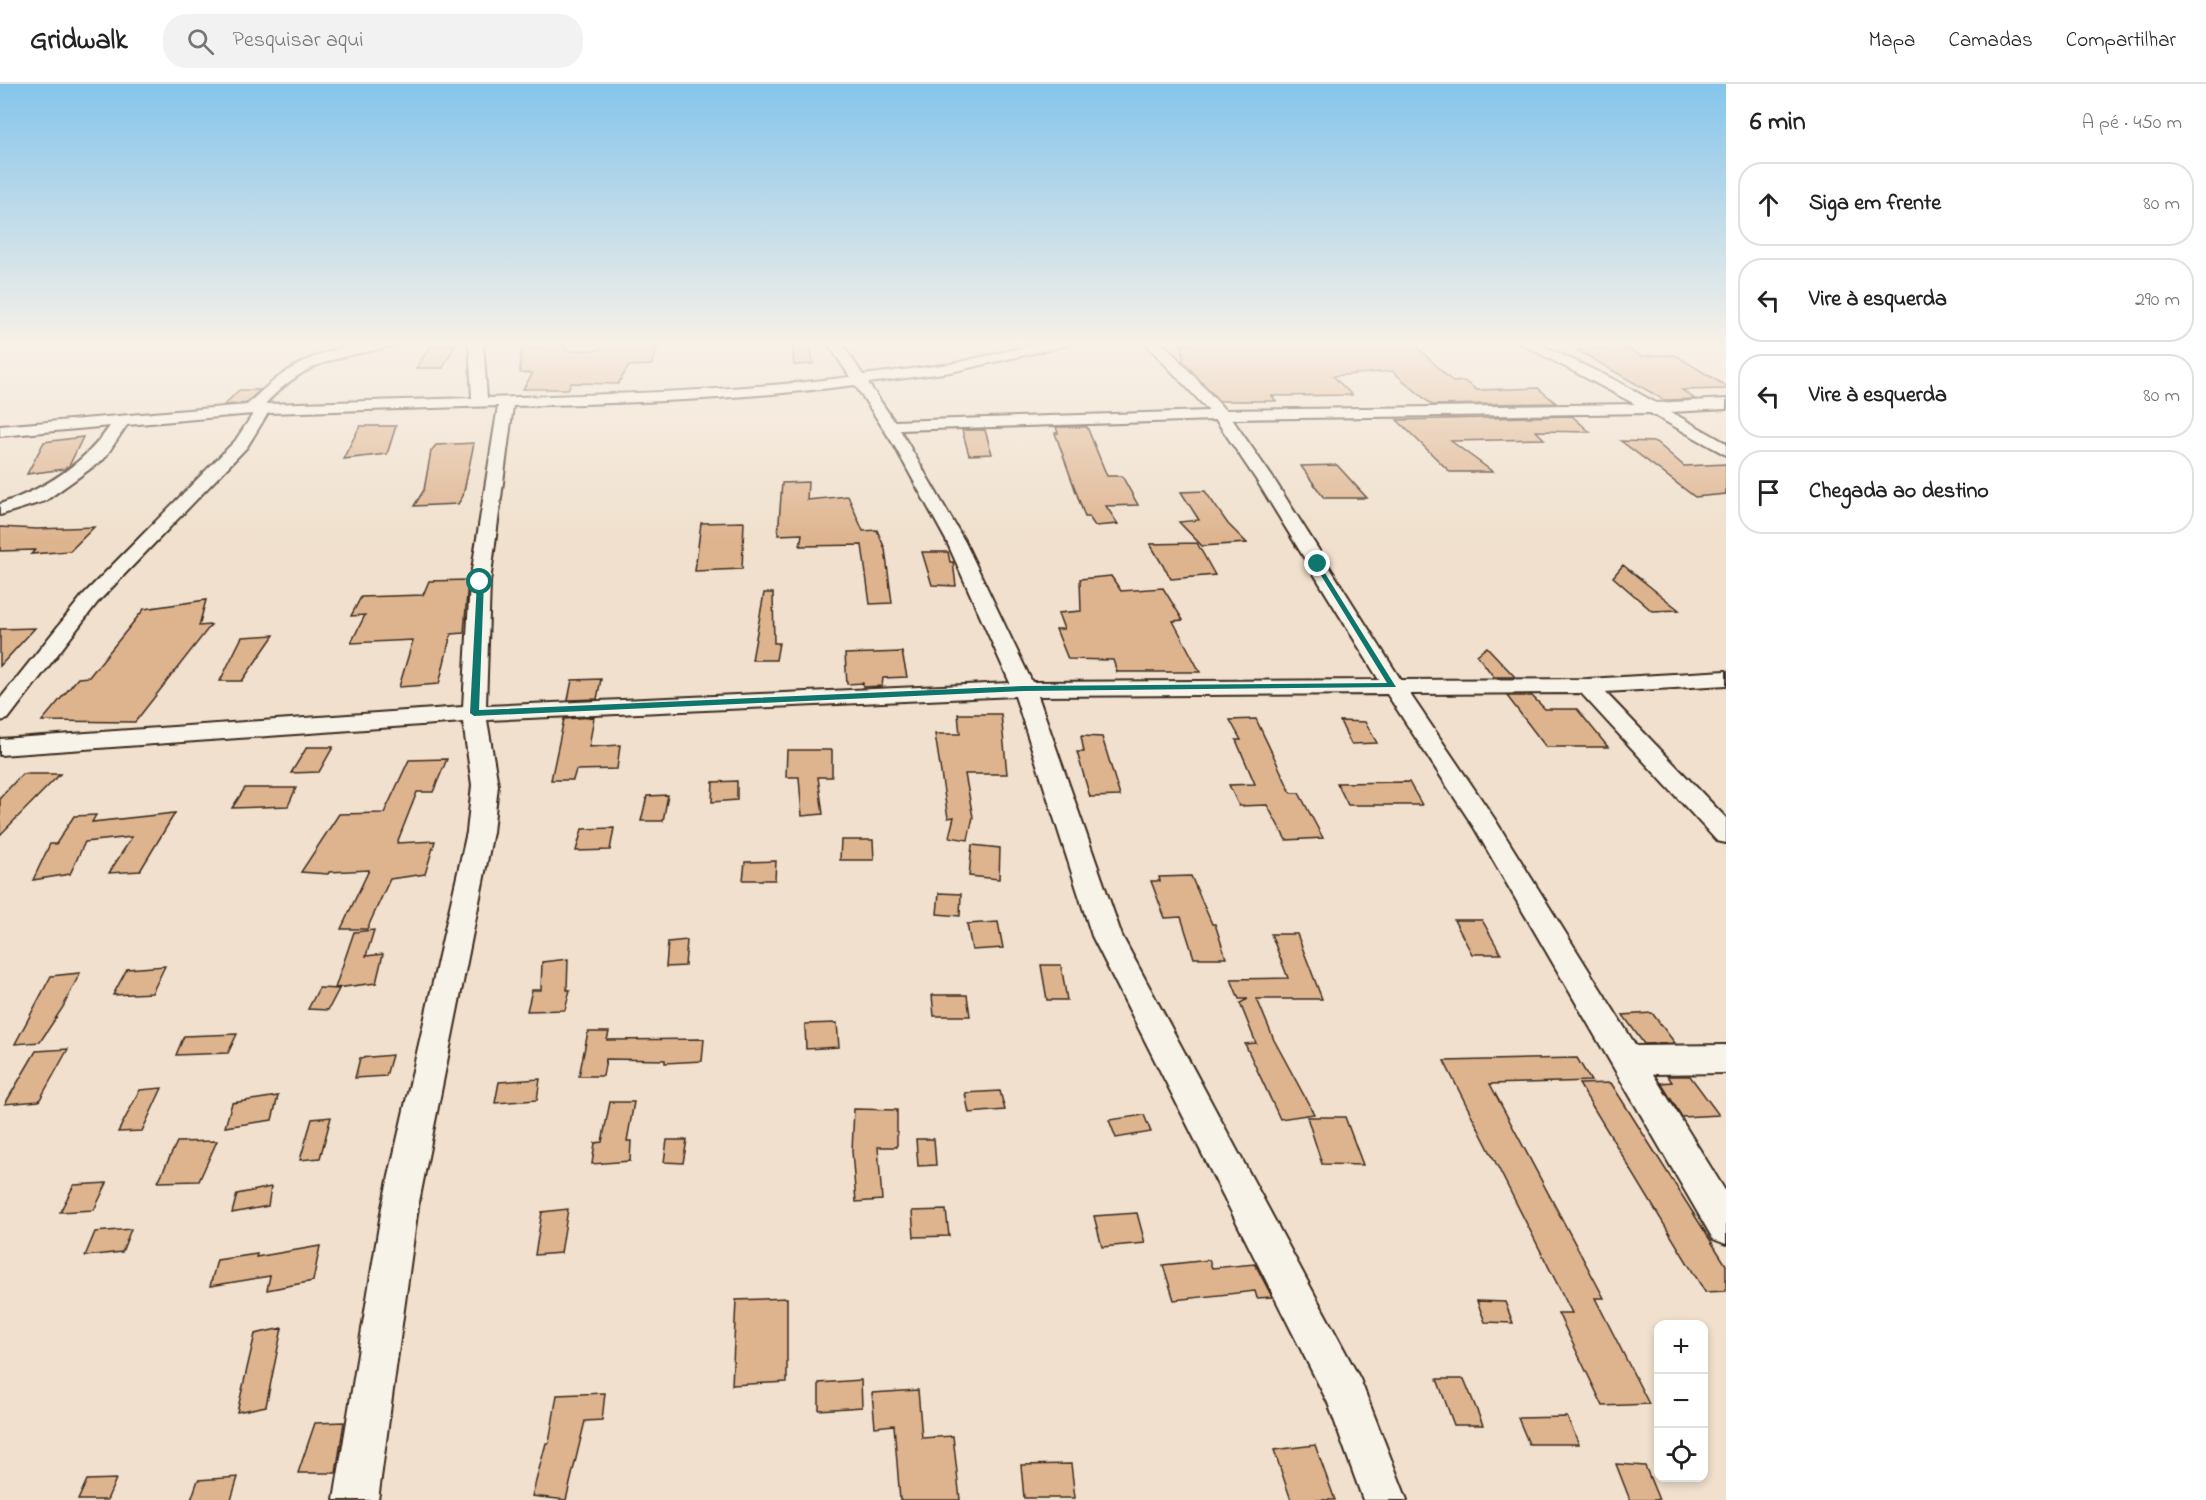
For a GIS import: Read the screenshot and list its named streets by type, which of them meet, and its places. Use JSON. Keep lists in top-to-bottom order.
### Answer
{
  "page": {
    "header": "Gridwalk",
    "search": "Pesquisar aqui",
    "nav": ["Mapa", "Camadas", "Compartilhar"],
    "heading": ["6 min", "A pé · 450 m"],
    "list": [
      ["Siga em frente", "80 m"],
      ["Vire à esquerda", "290 m"],
      ["Vire à esquerda", "80 m"],
      "Chegada ao destino"
    ],
    "map_buttons": ["+", "−"]
  }
}
